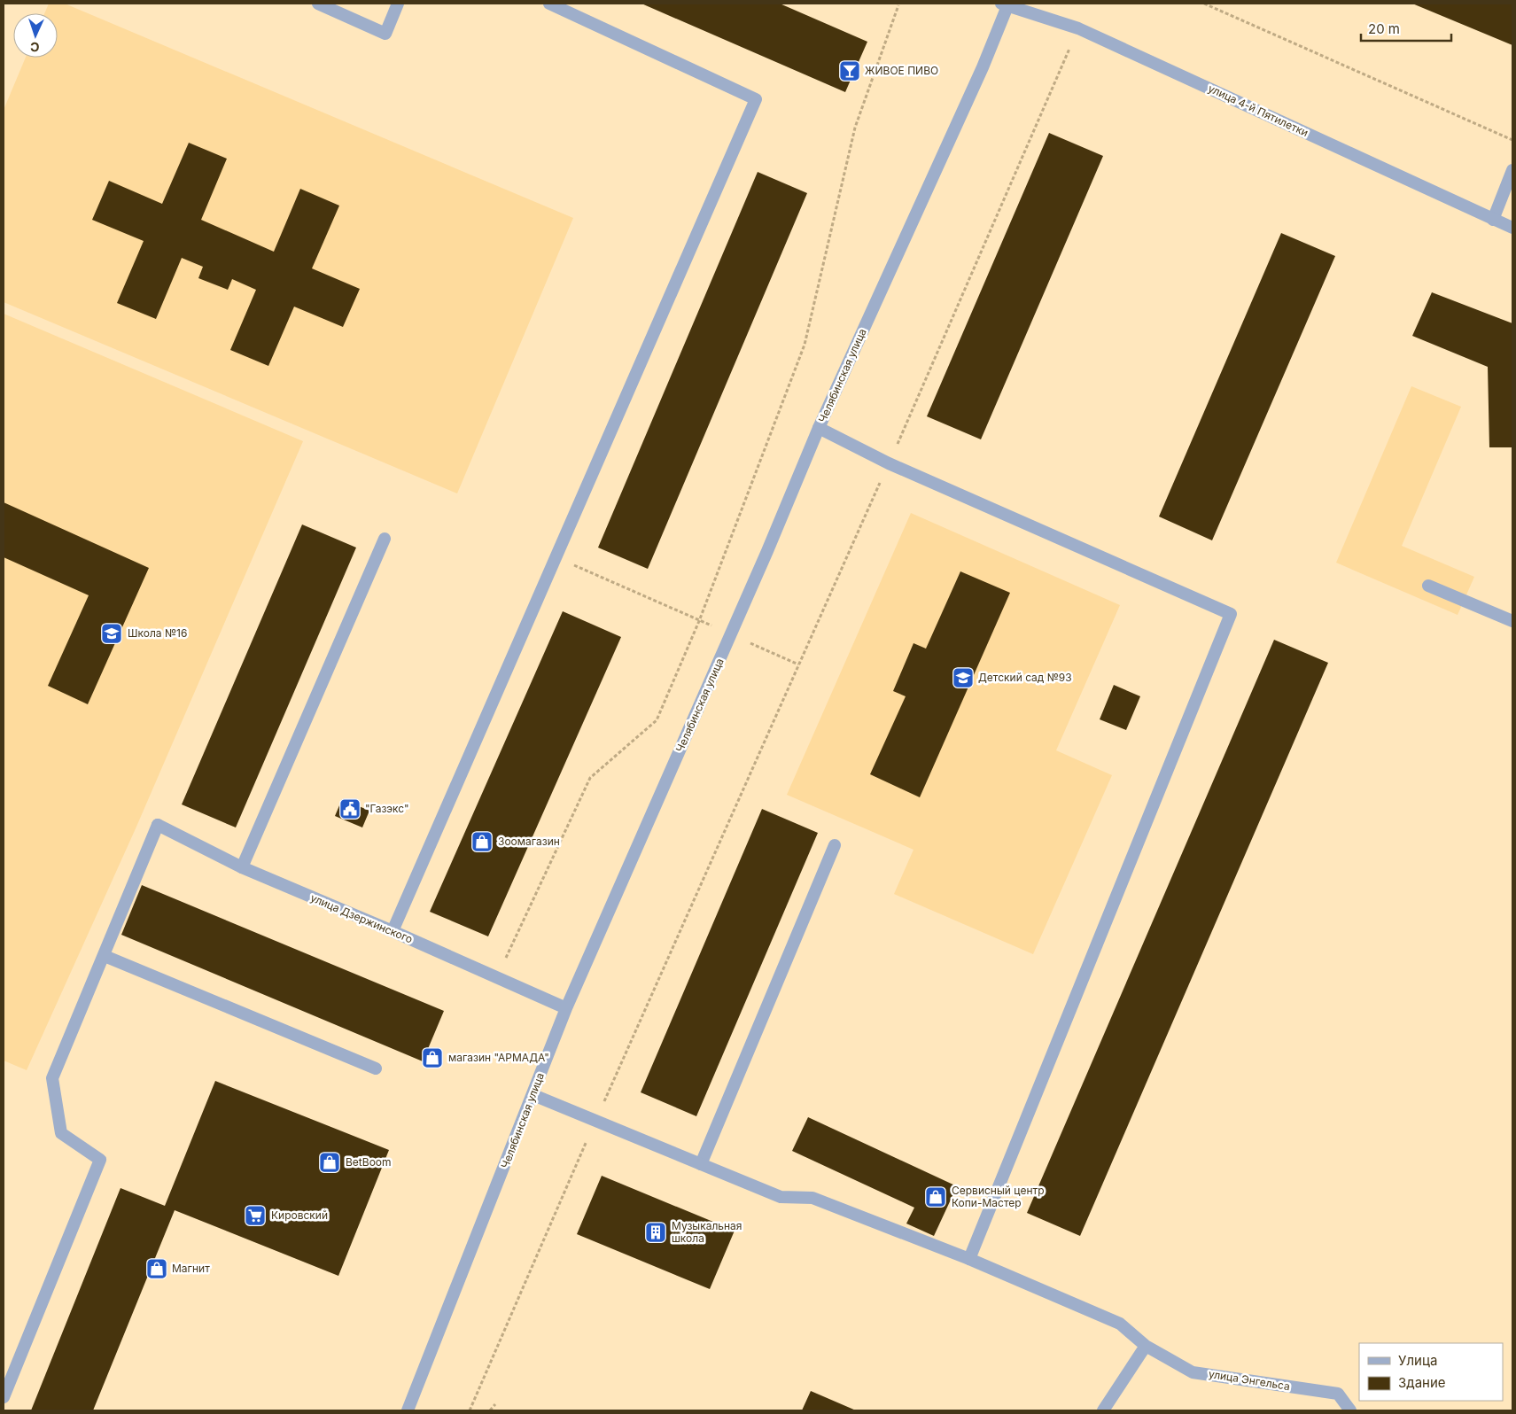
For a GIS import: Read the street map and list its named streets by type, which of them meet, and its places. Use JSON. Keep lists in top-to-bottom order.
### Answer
{
  "streets": {
    "street": [
      "улица 4-й Пятилетки",
      "Челябинская улица",
      "улица Дзержинского",
      "улица Энгельса"
    ]
  },
  "crossings": [
    ["улица 4-й Пятилетки", "Челябинская улица"],
    ["Челябинская улица", "улица Дзержинского"],
    ["Челябинская улица", "улица Энгельса"]
  ],
  "places": {
    "bar": ["ЖИВОЕ ПИВО"],
    "school or university": ["Школа №16", "Детский сад №93"],
    "public building": ["\"Газэкс\""],
    "shop": [
      "Зоомагазин",
      "магазин \"АРМАДА\"",
      "BetBoom",
      "Сервисный центр Копи-Мастер",
      "Магнит"
    ],
    "supermarket": ["Кировский"],
    "building": ["Музыкальная школа"]
  },
  "legend": ["Улица", "Здание"],
  "scale_bar": "20 m",
  "north": "bottom"
}
